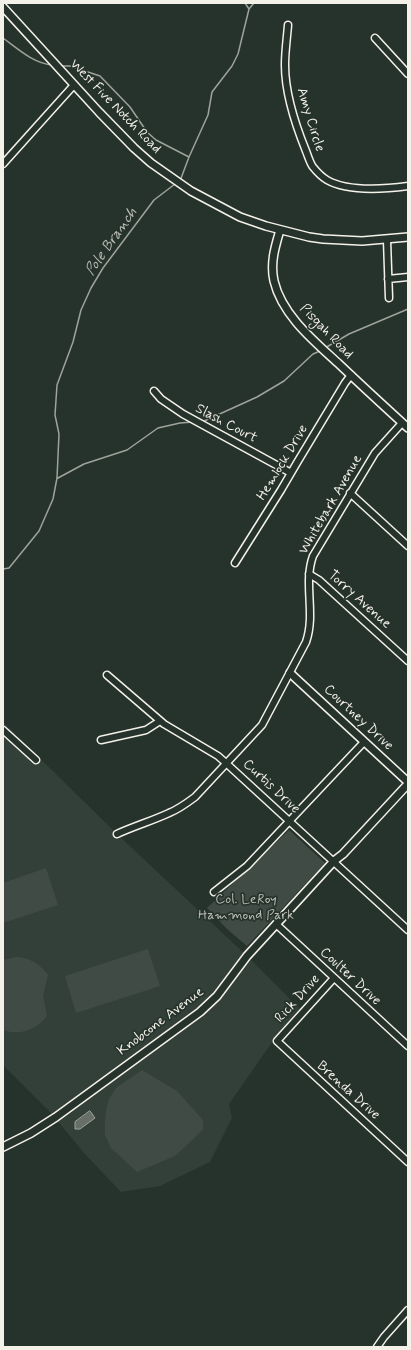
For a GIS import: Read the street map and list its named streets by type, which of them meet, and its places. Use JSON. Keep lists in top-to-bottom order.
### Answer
{
  "streets": {
    "street": [
      "West Five Notch Road",
      "Amy Circle",
      "Pisgah Road",
      "Slash Court",
      "Hemlock Drive",
      "Whitebark Avenue",
      "Torry Avenue",
      "Courtney Drive",
      "Curtis Drive",
      "Coulter Drive",
      "Rick Drive",
      "Knobcone Avenue",
      "Brenda Drive"
    ]
  },
  "crossings": [
    ["West Five Notch Road", "Pisgah Road"],
    ["Pisgah Road", "Hemlock Drive"],
    ["Pisgah Road", "Whitebark Avenue"],
    ["Slash Court", "Hemlock Drive"],
    ["Whitebark Avenue", "Torry Avenue"],
    ["Whitebark Avenue", "Courtney Drive"],
    ["Whitebark Avenue", "Curtis Drive"],
    ["Courtney Drive", "Knobcone Avenue"],
    ["Curtis Drive", "Knobcone Avenue"],
    ["Coulter Drive", "Rick Drive"],
    ["Coulter Drive", "Knobcone Avenue"],
    ["Rick Drive", "Brenda Drive"]
  ],
  "water": ["Pole Branch"],
  "parks": ["Col. LeRoy Hammond Park"]
}
